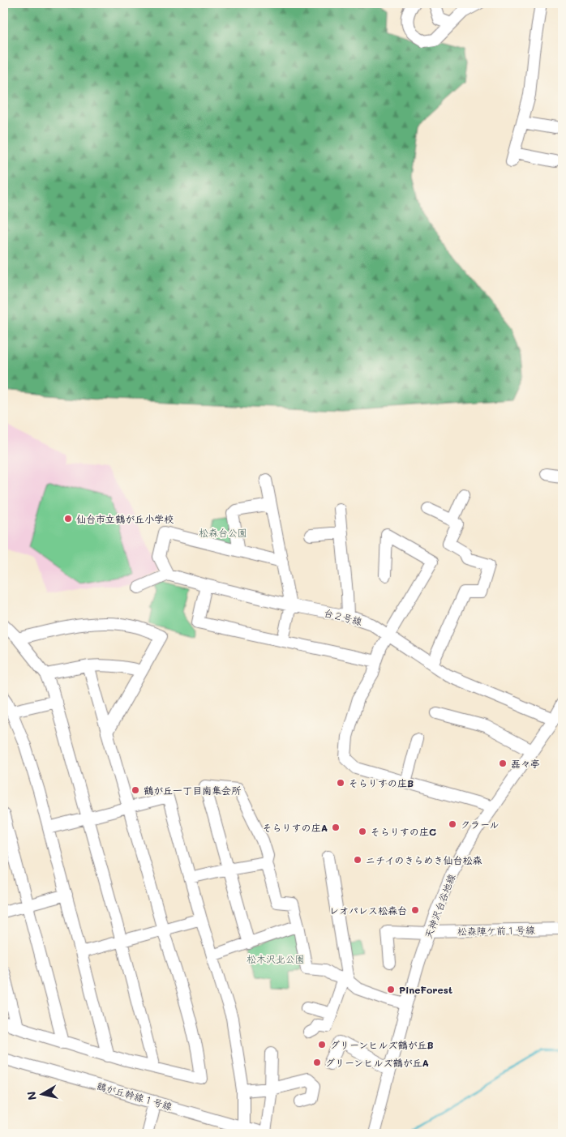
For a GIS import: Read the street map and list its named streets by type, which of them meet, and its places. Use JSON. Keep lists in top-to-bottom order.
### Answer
{
  "streets": {
    "street": [
      "台２号線",
      "天神沢台谷地線",
      "松森陣ケ前１号線",
      "鶴が丘幹線１号線"
    ]
  },
  "crossings": [
    ["台２号線", "天神沢台谷地線"],
    ["天神沢台谷地線", "松森陣ケ前１号線"]
  ],
  "parks": ["松森台公園", "松木沢北公園"],
  "places": [
    "仙台市立鶴が丘小学校",
    "磊々亭",
    "そらりすの庄B",
    "鶴が丘一丁目南集会所",
    "クラール",
    "そらりすの庄A",
    "そらりすの庄C",
    "ニチイのきらめき仙台松森",
    "レオパレス松森台",
    "PineForest",
    "グリーンヒルズ鶴が丘B",
    "グリーンヒルズ鶴が丘A"
  ],
  "north": "left"
}
